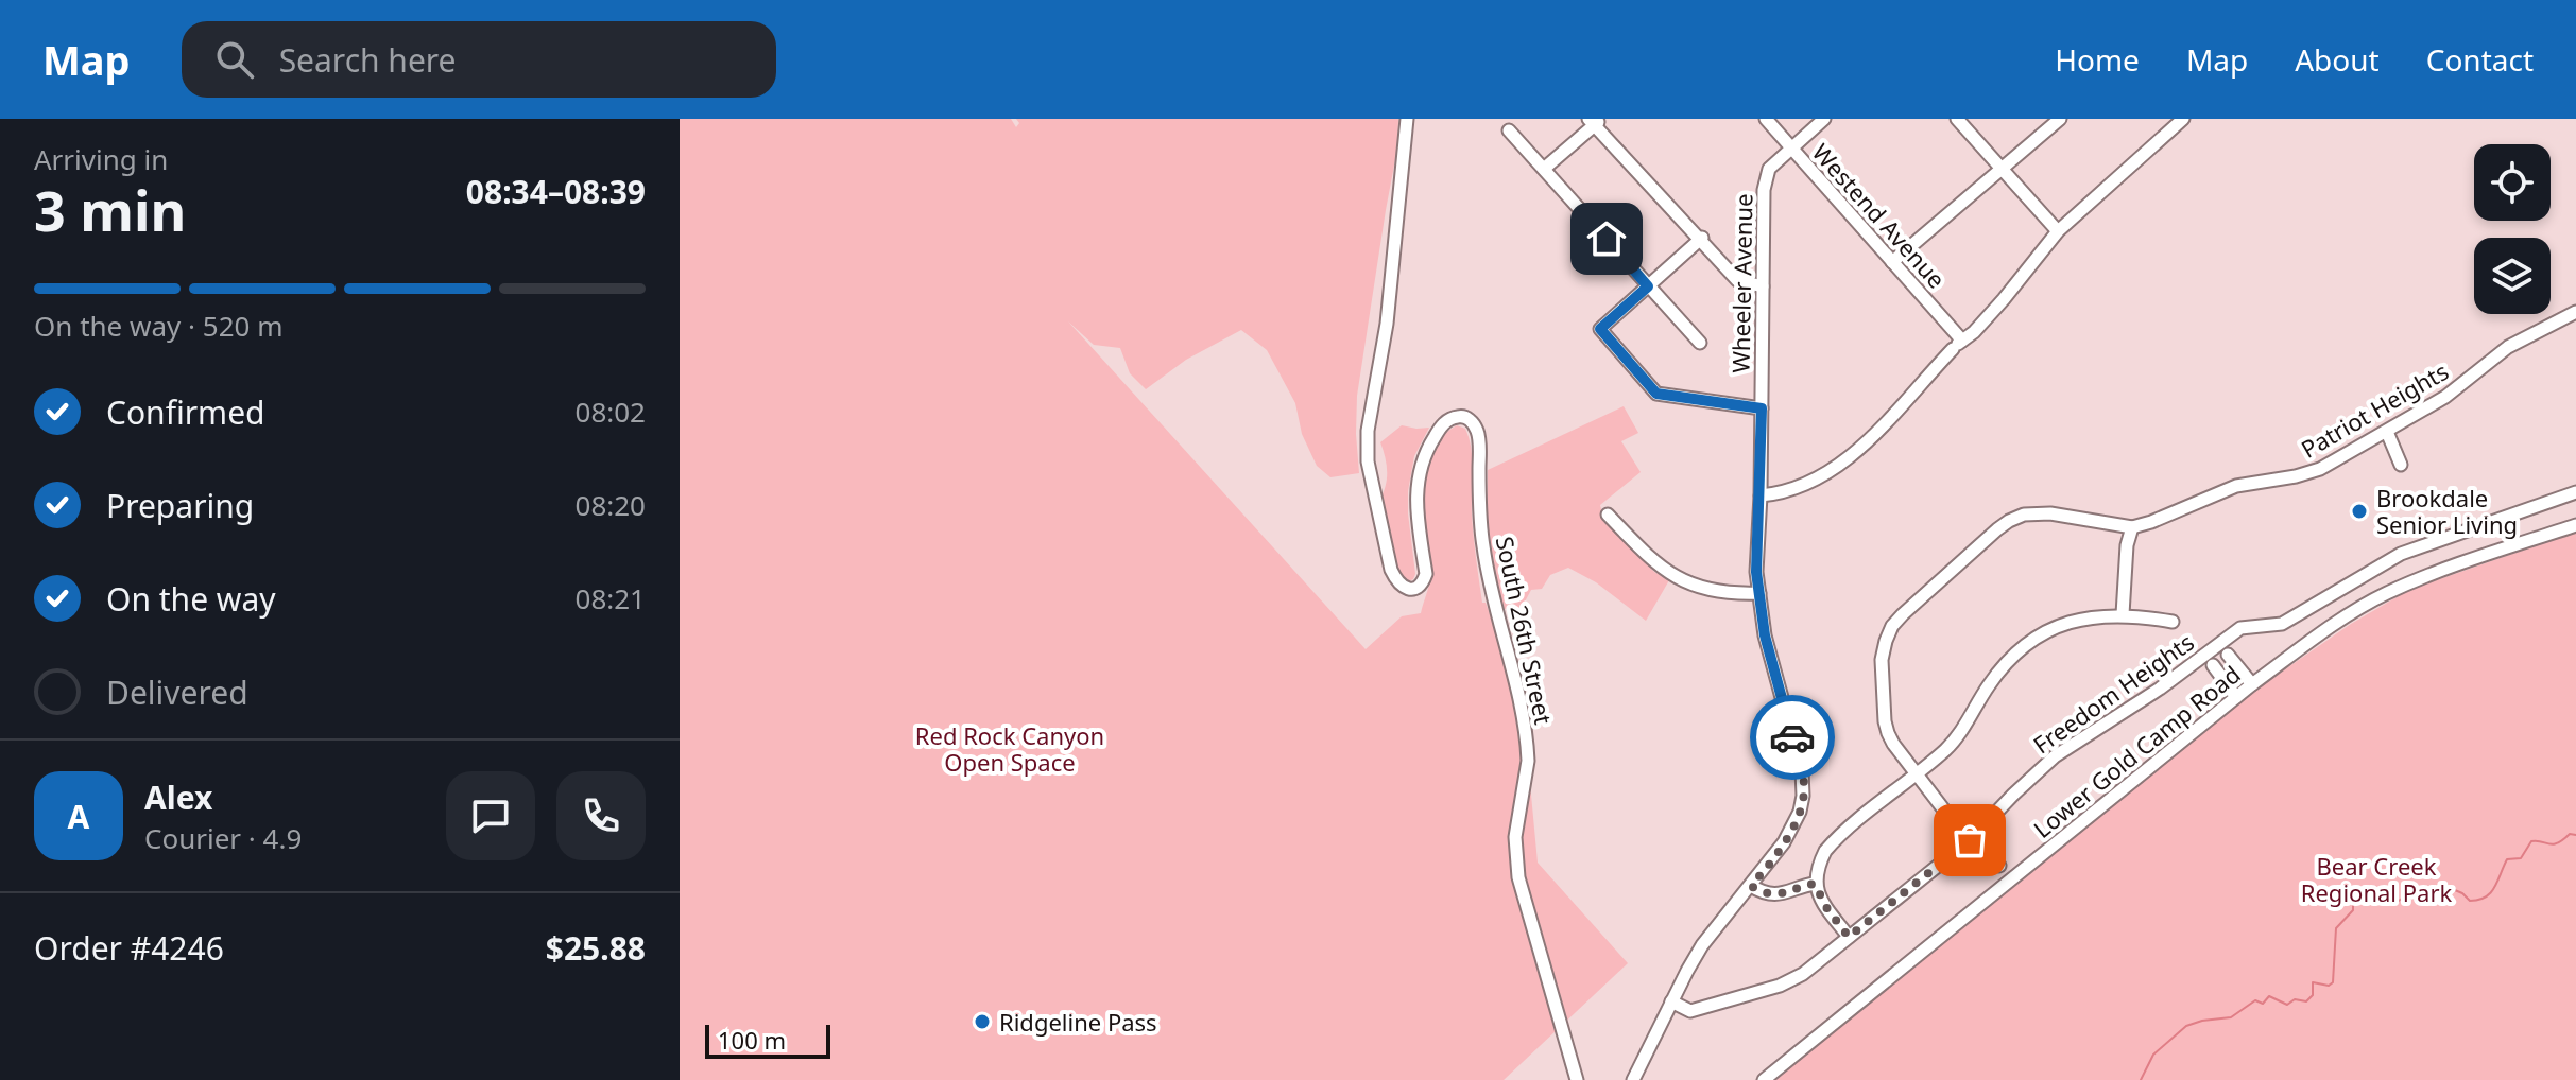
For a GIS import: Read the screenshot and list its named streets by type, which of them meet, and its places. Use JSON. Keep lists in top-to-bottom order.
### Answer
{
  "streets": {
    "street": [
      "Westend Avenue",
      "Wheeler Avenue",
      "Patriot Heights",
      "South 26th Street",
      "Freedom Heights",
      "Lower Gold Camp Road"
    ]
  },
  "crossings": [
    ["Westend Avenue", "Wheeler Avenue"],
    ["Wheeler Avenue", "Freedom Heights"],
    ["Patriot Heights", "Freedom Heights"]
  ],
  "parks": ["Red Rock Canyon Open Space", "Bear Creek Regional Park"],
  "places": ["Brookdale Senior Living", "Ridgeline Pass"],
  "scale_bar": "100 m",
  "page": {
    "header": "Map",
    "search": "Search here",
    "nav": [
      "Home",
      "Map",
      "About",
      "Contact"
    ],
    "heading": ["3 min", "Arriving in", "08:34–08:39"],
    "panel": [
      "Alex",
      "Courier · 4.9",
      "Order #4246",
      "$25.88"
    ],
    "bar": "On the way · 520 m",
    "list": [
      ["Confirmed", "08:02"],
      ["Preparing", "08:20"],
      ["On the way", "08:21"],
      "Delivered"
    ],
    "round": "A",
    "scale": "100 m"
  }
}
